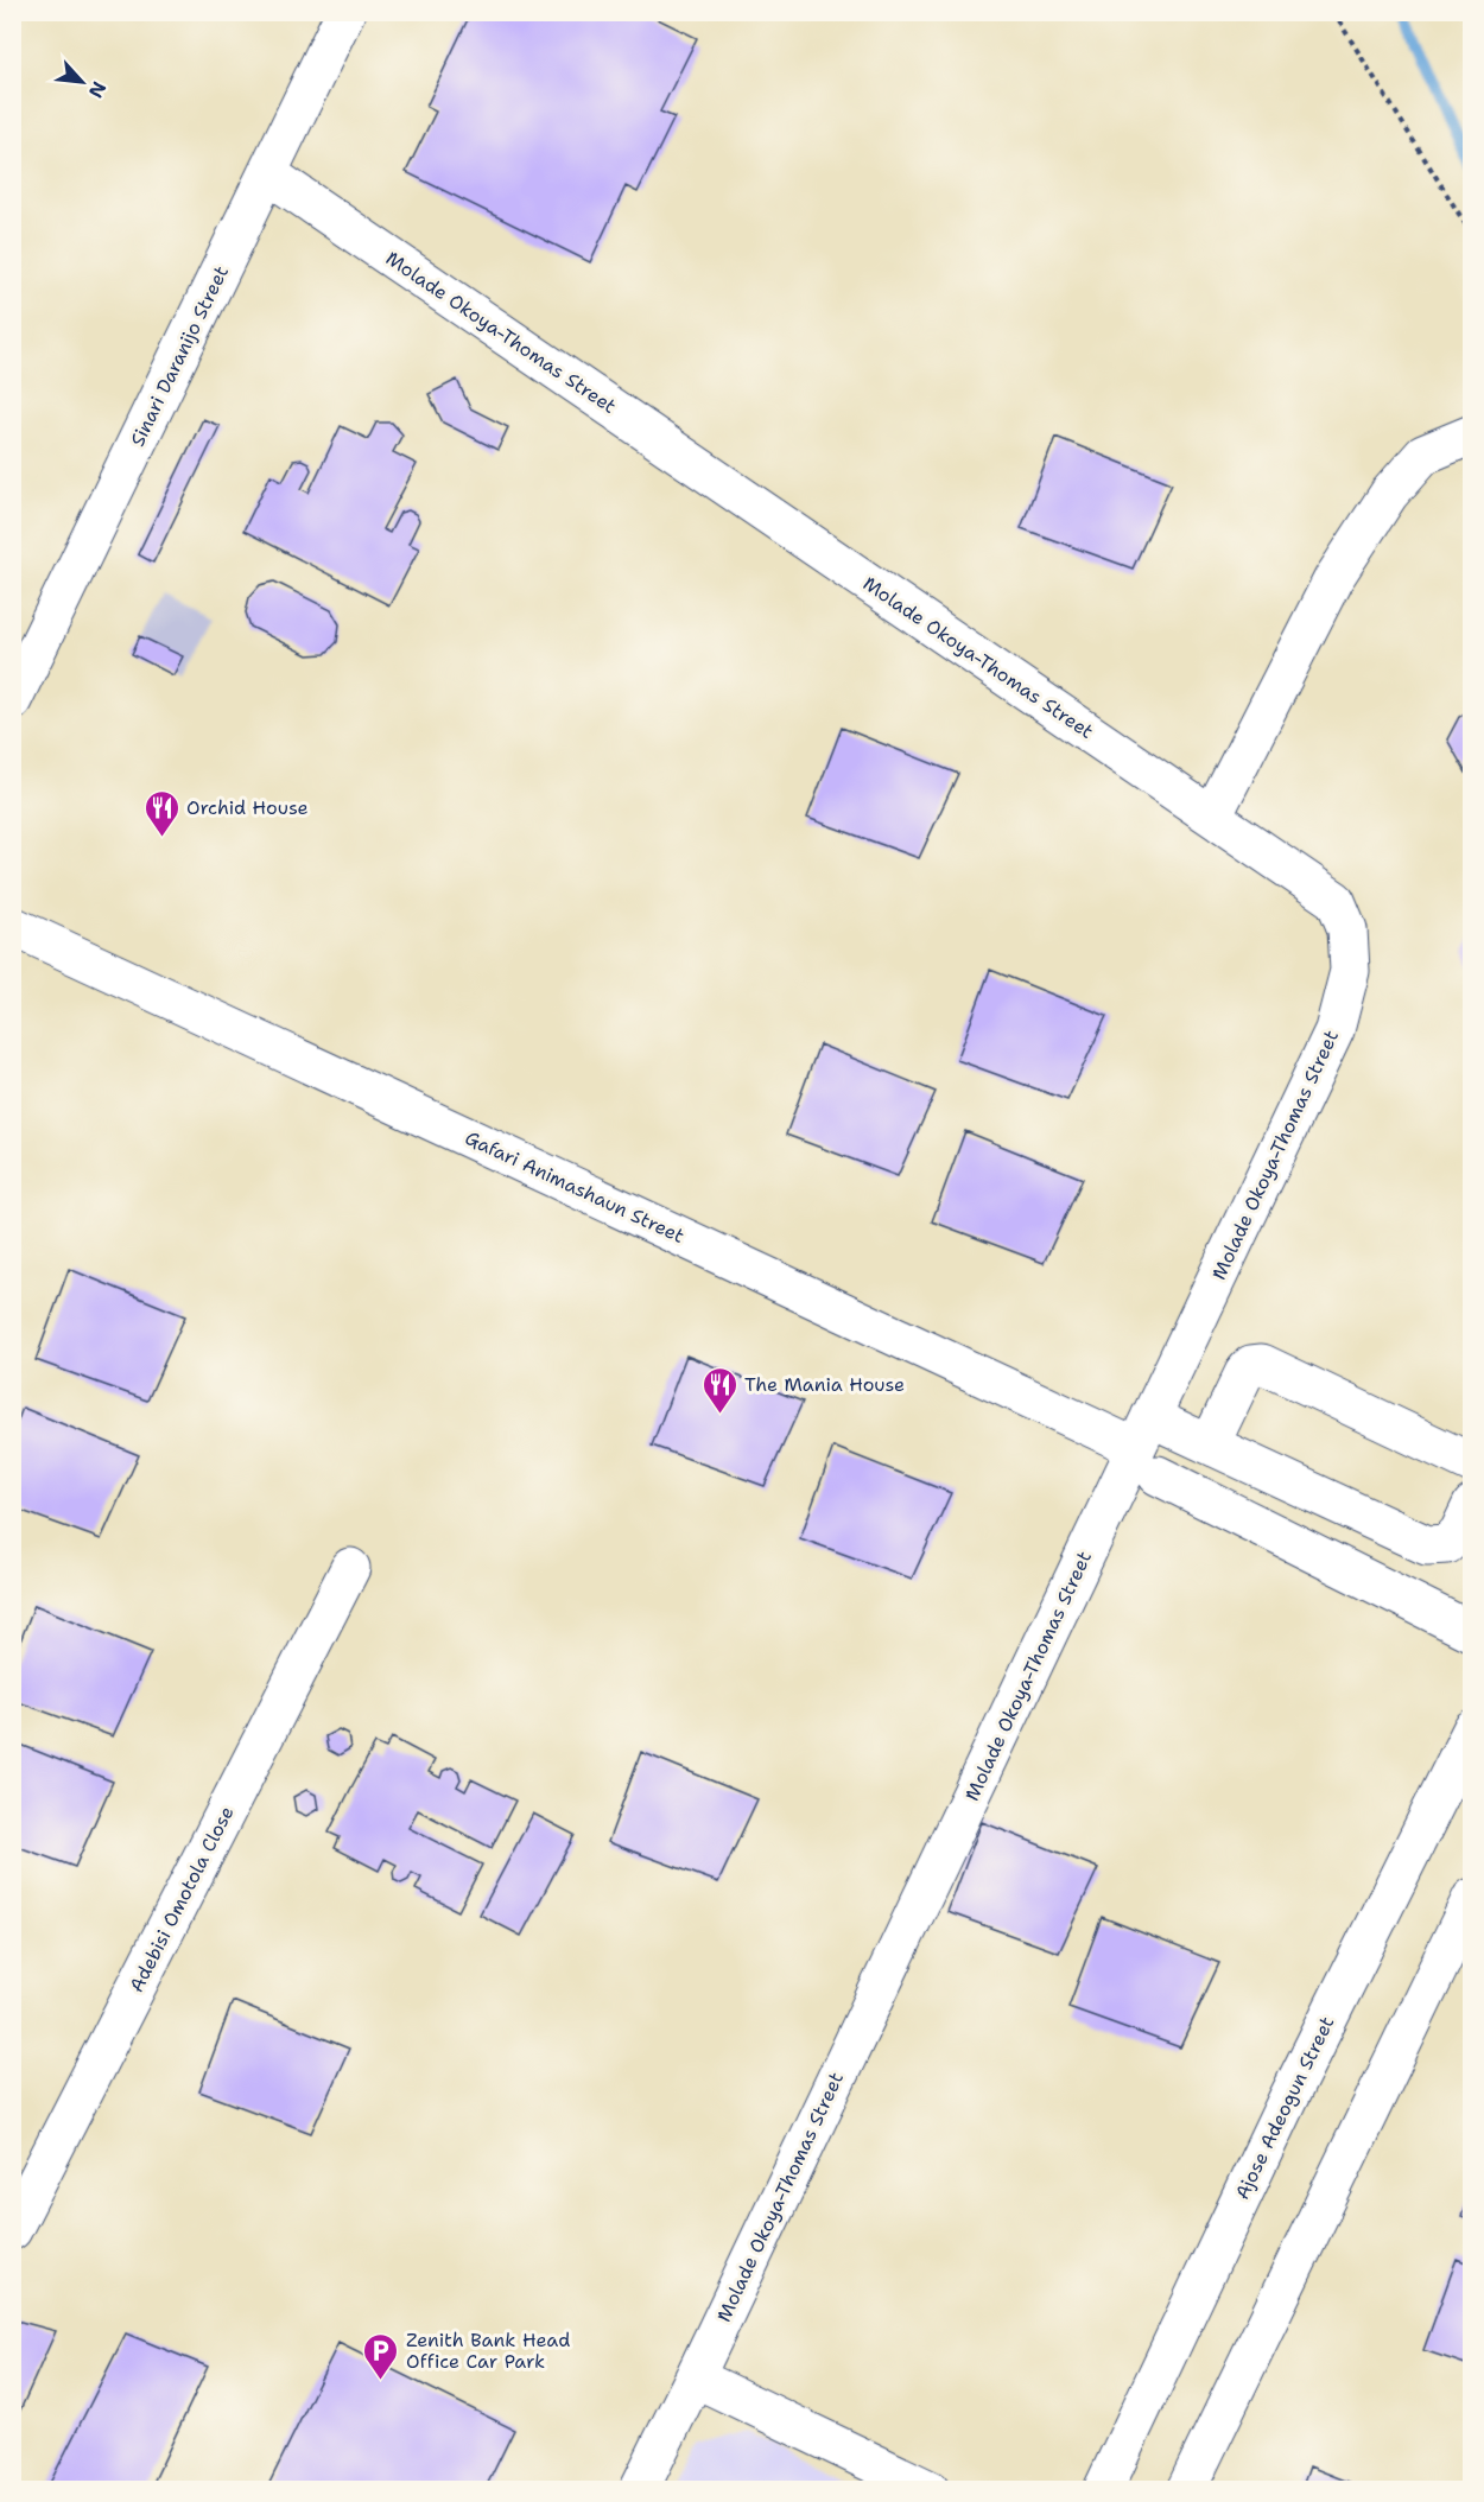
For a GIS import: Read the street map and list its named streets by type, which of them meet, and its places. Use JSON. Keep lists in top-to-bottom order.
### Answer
{
  "streets": {
    "street": [
      "Molade Okoya-Thomas Street",
      "Sinari Daranijo Street",
      "Gafari Animashaun Street",
      "Adebisi Omotola Close",
      "Ajose Adeogun Street"
    ]
  },
  "crossings": [
    ["Molade Okoya-Thomas Street", "Sinari Daranijo Street"],
    ["Molade Okoya-Thomas Street", "Gafari Animashaun Street"]
  ],
  "places": {
    "restaurant": ["Orchid House", "The Mania House"],
    "parking": ["Zenith Bank Head Office Car Park"]
  },
  "north": "bottom right"
}
